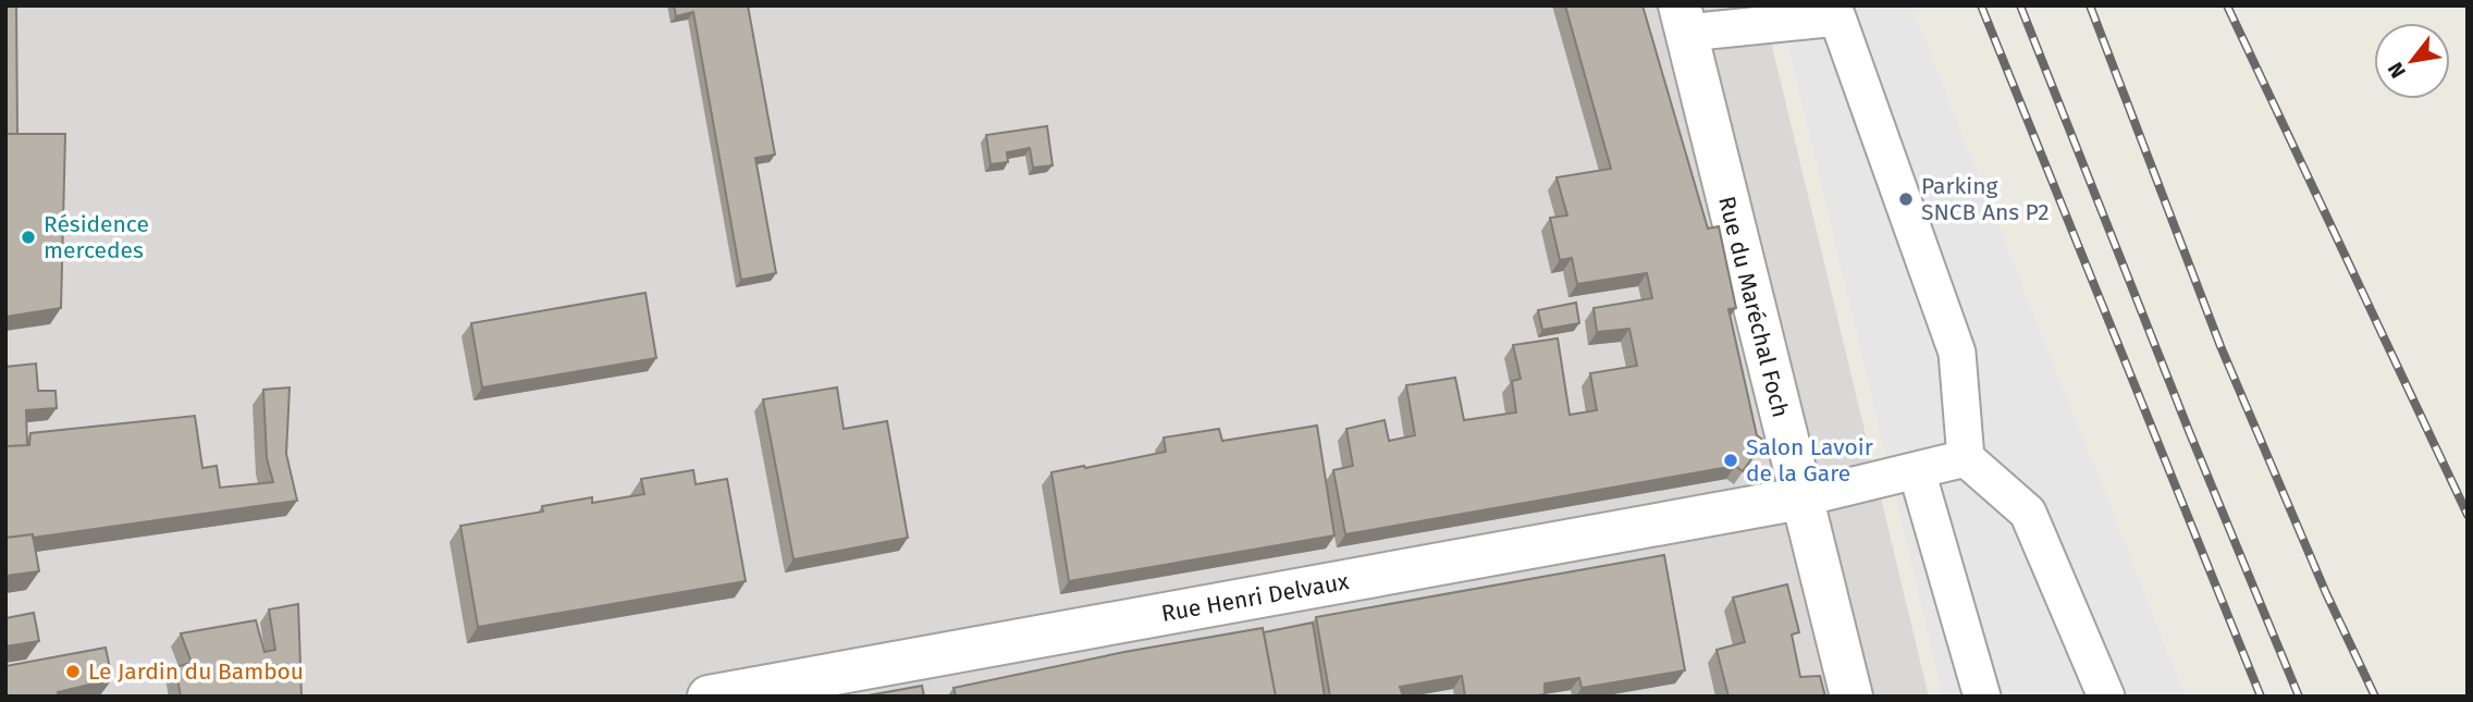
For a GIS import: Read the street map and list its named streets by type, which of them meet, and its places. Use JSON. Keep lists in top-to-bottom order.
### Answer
{
  "streets": {
    "street": ["Rue du Maréchal Foch", "Rue Henri Delvaux"]
  },
  "crossings": [
    ["Rue du Maréchal Foch", "Rue Henri Delvaux"]
  ],
  "places": [
    "Parking SNCB Ans P2",
    "Résidence mercedes",
    "Salon Lavoir de la Gare",
    "Le Jardin du Bambou"
  ],
  "north": "bottom left"
}
